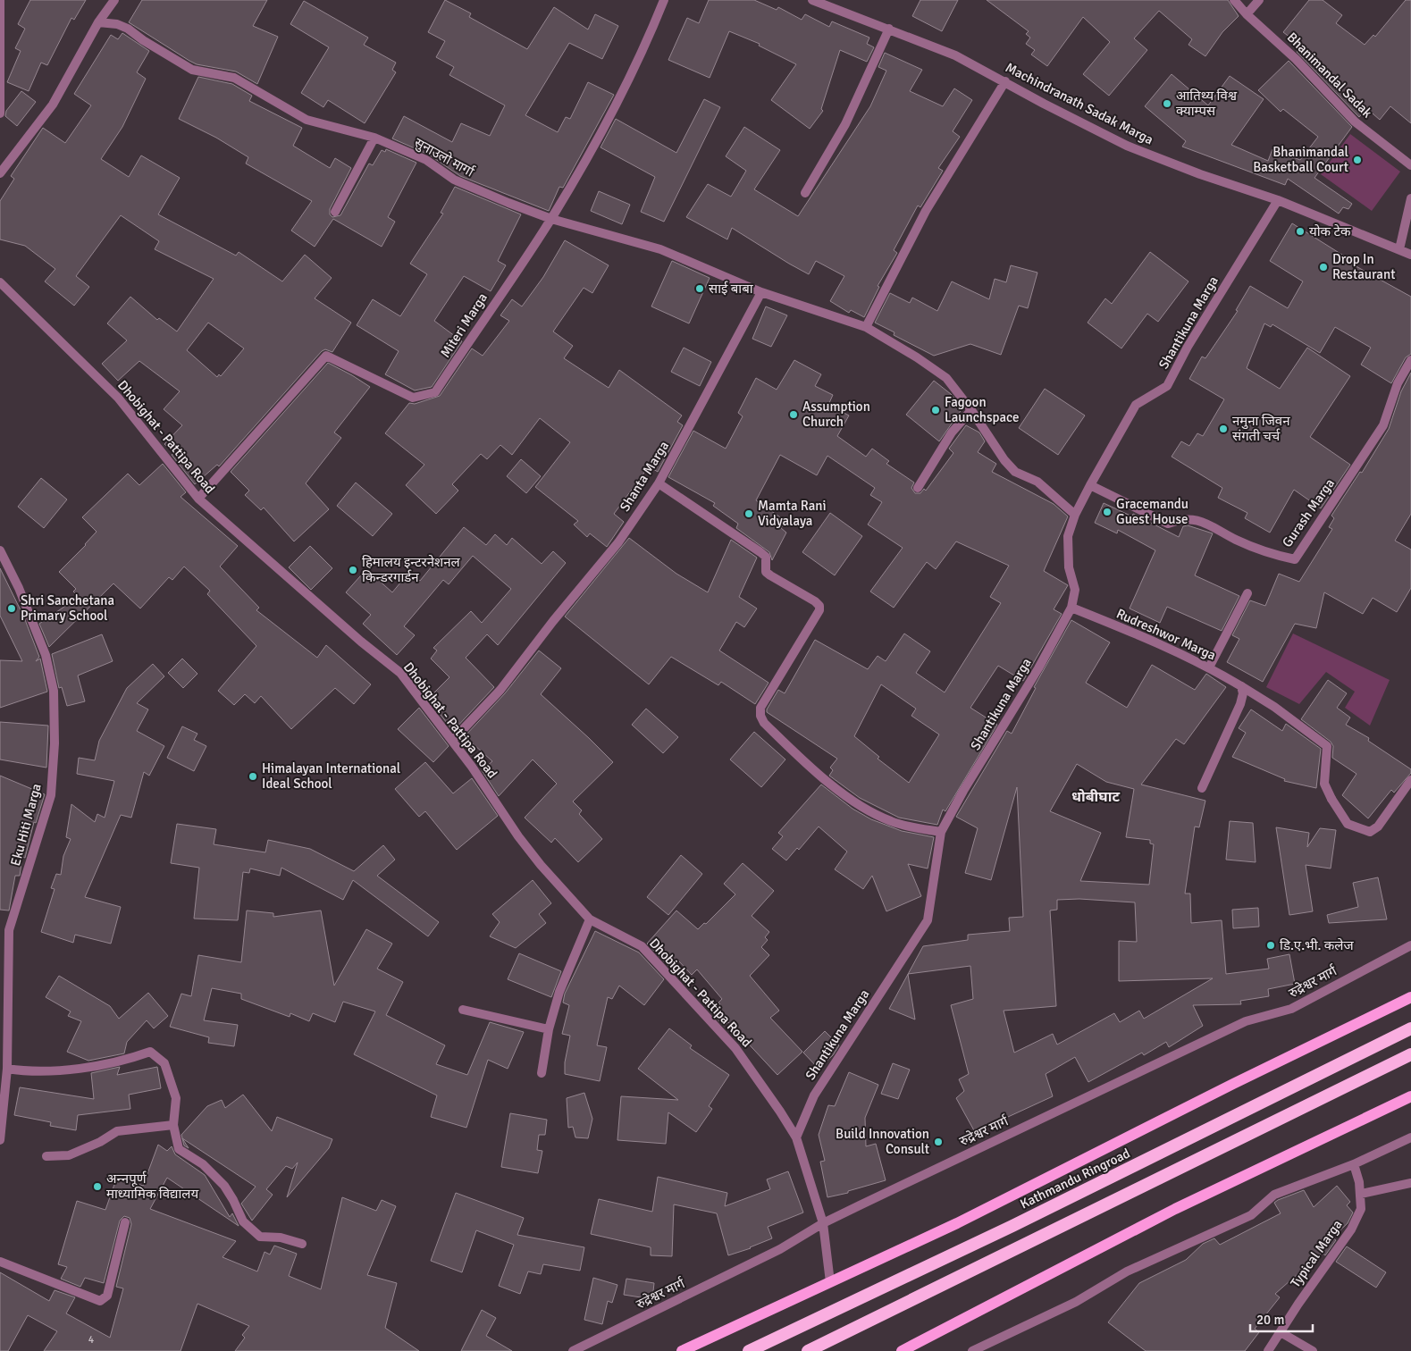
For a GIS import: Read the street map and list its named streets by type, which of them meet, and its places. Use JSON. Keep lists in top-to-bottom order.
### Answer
{
  "streets": {
    "highway": ["Kathmandu Ringroad"],
    "street": [
      "Bhanimandal Sadak",
      "Machindranath Sadak Marga",
      "सुनाउलो मार्गा",
      "Shantikuna Marga",
      "Miteri Marga",
      "Dhobighat - Pattipa Road",
      "Shanta Marga",
      "Gurash Marga",
      "Rudreshwor Marga",
      "Eku Hiti Marga",
      "रुद्रेश्वर मार्ग",
      "Typical Marga"
    ]
  },
  "crossings": [
    ["Machindranath Sadak Marga", "Shantikuna Marga"],
    ["सुनाउलो मार्गा", "Miteri Marga"],
    ["सुनाउलो मार्गा", "Shanta Marga"],
    ["Shantikuna Marga", "Dhobighat - Pattipa Road"],
    ["Shantikuna Marga", "Gurash Marga"],
    ["Shantikuna Marga", "Rudreshwor Marga"],
    ["Miteri Marga", "Dhobighat - Pattipa Road"],
    ["Dhobighat - Pattipa Road", "Shanta Marga"]
  ],
  "districts": ["धोबीघाट"],
  "places": [
    "आतिथ्य विश्व क्याम्पस",
    "Bhanimandal Basketball Court",
    "योक टेक",
    "Drop In Restaurant",
    "साई बाबा",
    "Fagoon Launchspace",
    "Assumption Church",
    "नमुना जिवन संगती चर्च",
    "Gracemandu Guest House",
    "Mamta Rani Vidyalaya",
    "हिमालय इन्टरनेशनल किन्डरगार्डन",
    "Shri Sanchetana Primary School",
    "Himalayan International Ideal School",
    "डि.ए.भी. कलेज",
    "Build Innovation Consult",
    "अन्‍नपूर्ण माध्यामिक विद्यालय"
  ],
  "house_numbers": ["4"],
  "scale_bar": "20 m"
}
